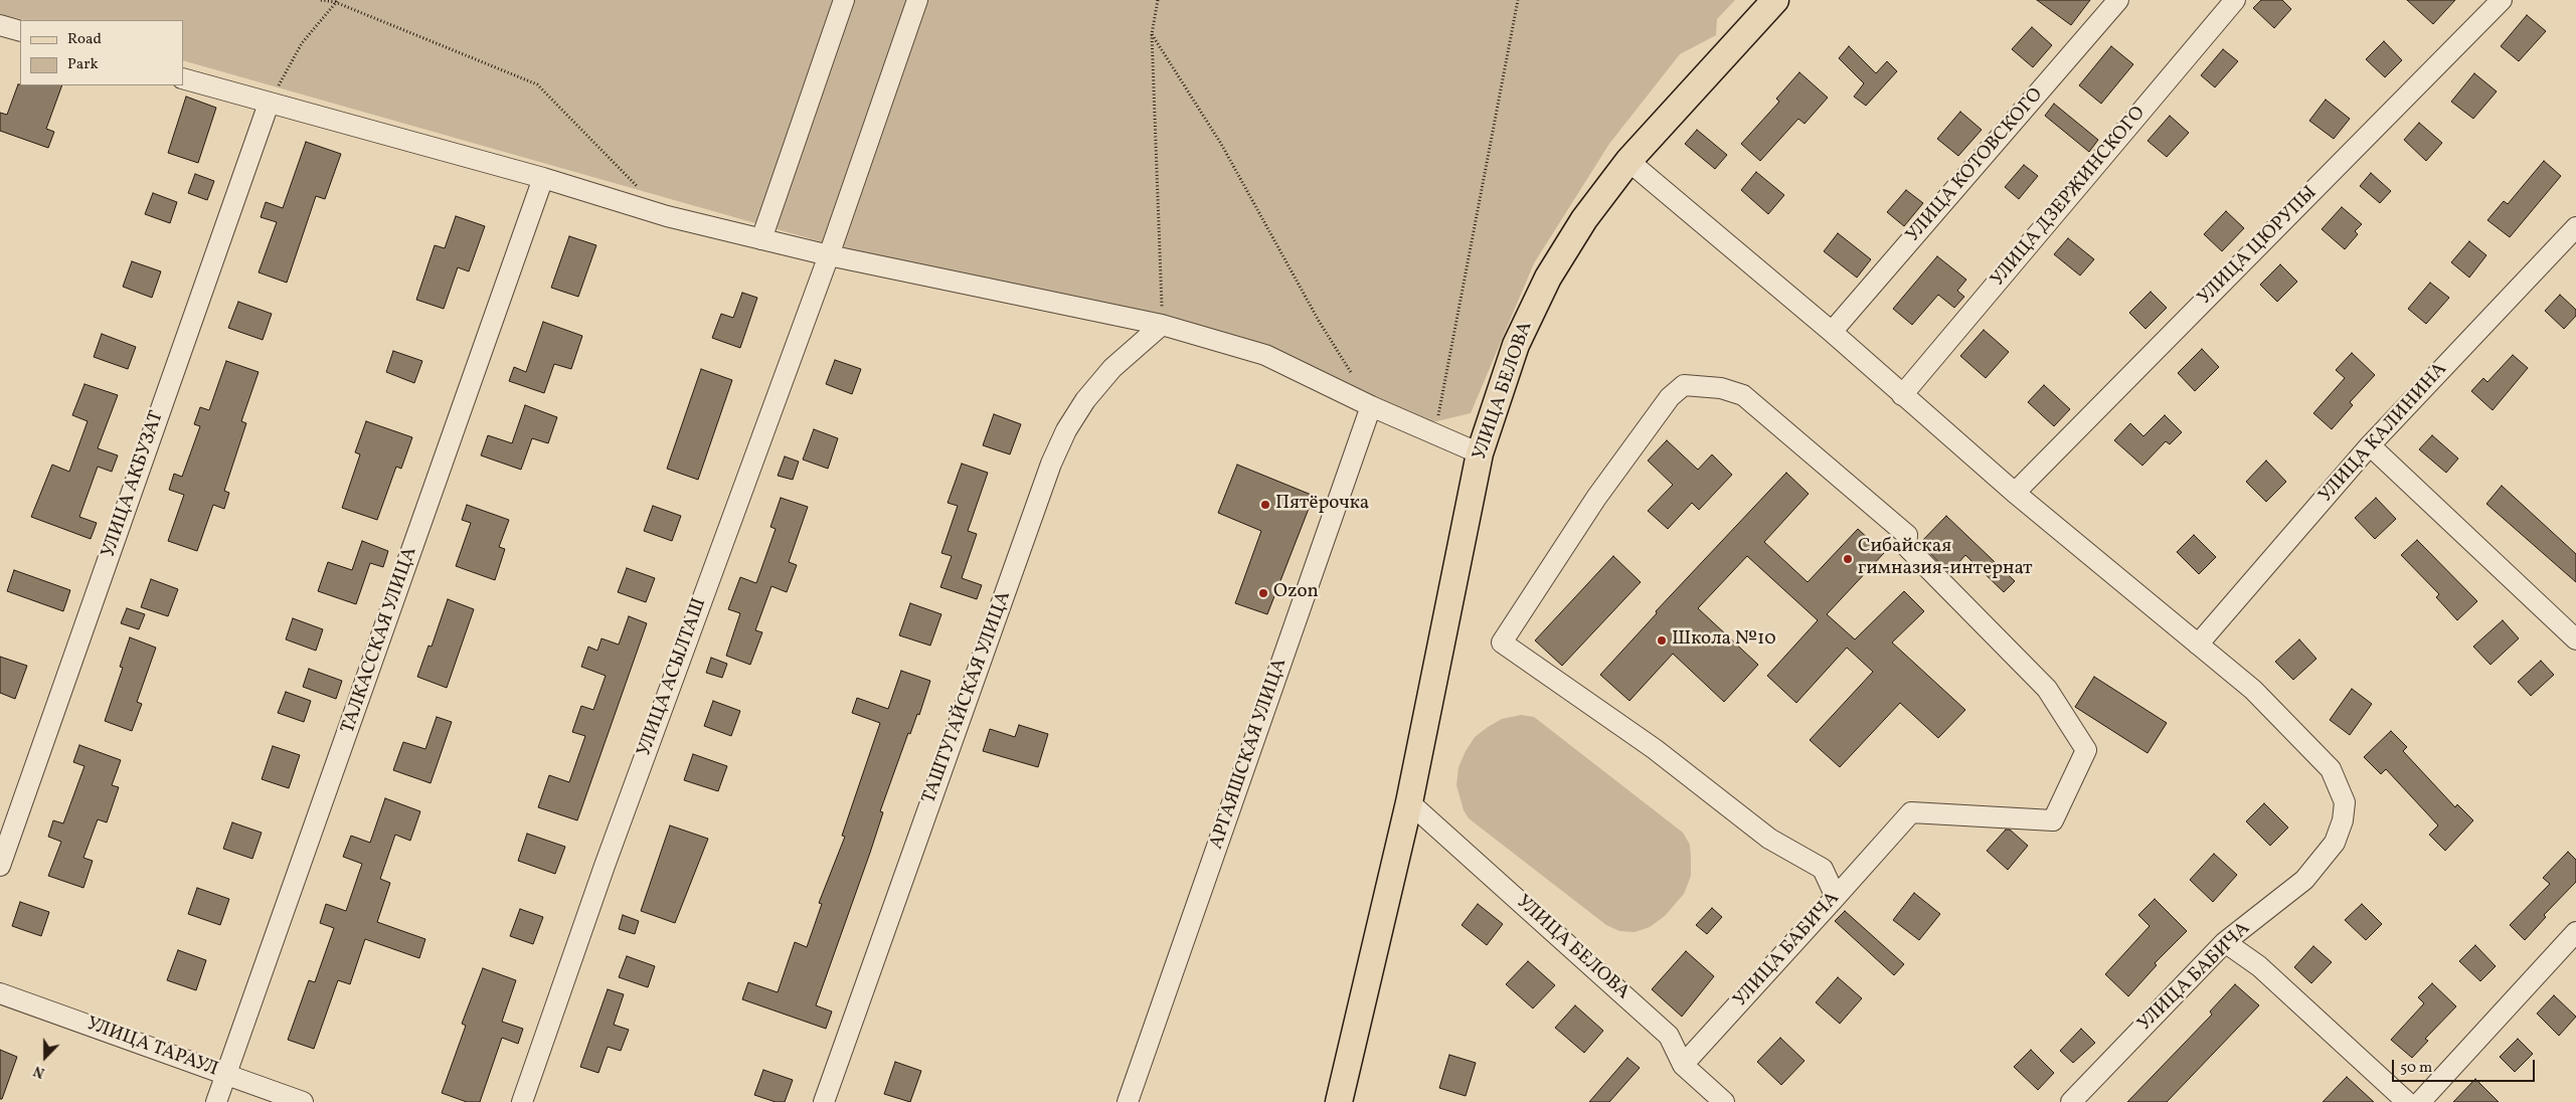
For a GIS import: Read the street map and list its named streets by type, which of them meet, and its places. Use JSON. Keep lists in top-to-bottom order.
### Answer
{
  "streets": {
    "main road": ["УЛИЦА БЕЛОВА"],
    "street": [
      "УЛИЦА КОТОВСКОГО",
      "УЛИЦА ДЗЕРЖИНСКОГО",
      "УЛИЦА ЦЮРУПЫ",
      "УЛИЦА КАЛИНИНА",
      "УЛИЦА АКБУЗАТ",
      "ТАЛКАССКАЯ УЛИЦА",
      "УЛИЦА АСЫЛТАШ",
      "ТАШТУГАЙСКАЯ УЛИЦА",
      "АРГАЯШСКАЯ УЛИЦА",
      "УЛИЦА БАБИЧА",
      "УЛИЦА ТАРАУЛ"
    ]
  },
  "crossings": [
    ["УЛИЦА БЕЛОВА", "УЛИЦА БАБИЧА"],
    ["УЛИЦА КАЛИНИНА", "УЛИЦА БАБИЧА"],
    ["ТАЛКАССКАЯ УЛИЦА", "УЛИЦА ТАРАУЛ"]
  ],
  "places": [
    "Пятёрочка",
    "Сибайская гимназия-интернат",
    "Ozon",
    "Школа №10"
  ],
  "legend": ["Road", "Park"],
  "scale_bar": "50 m",
  "north": "bottom"
}
